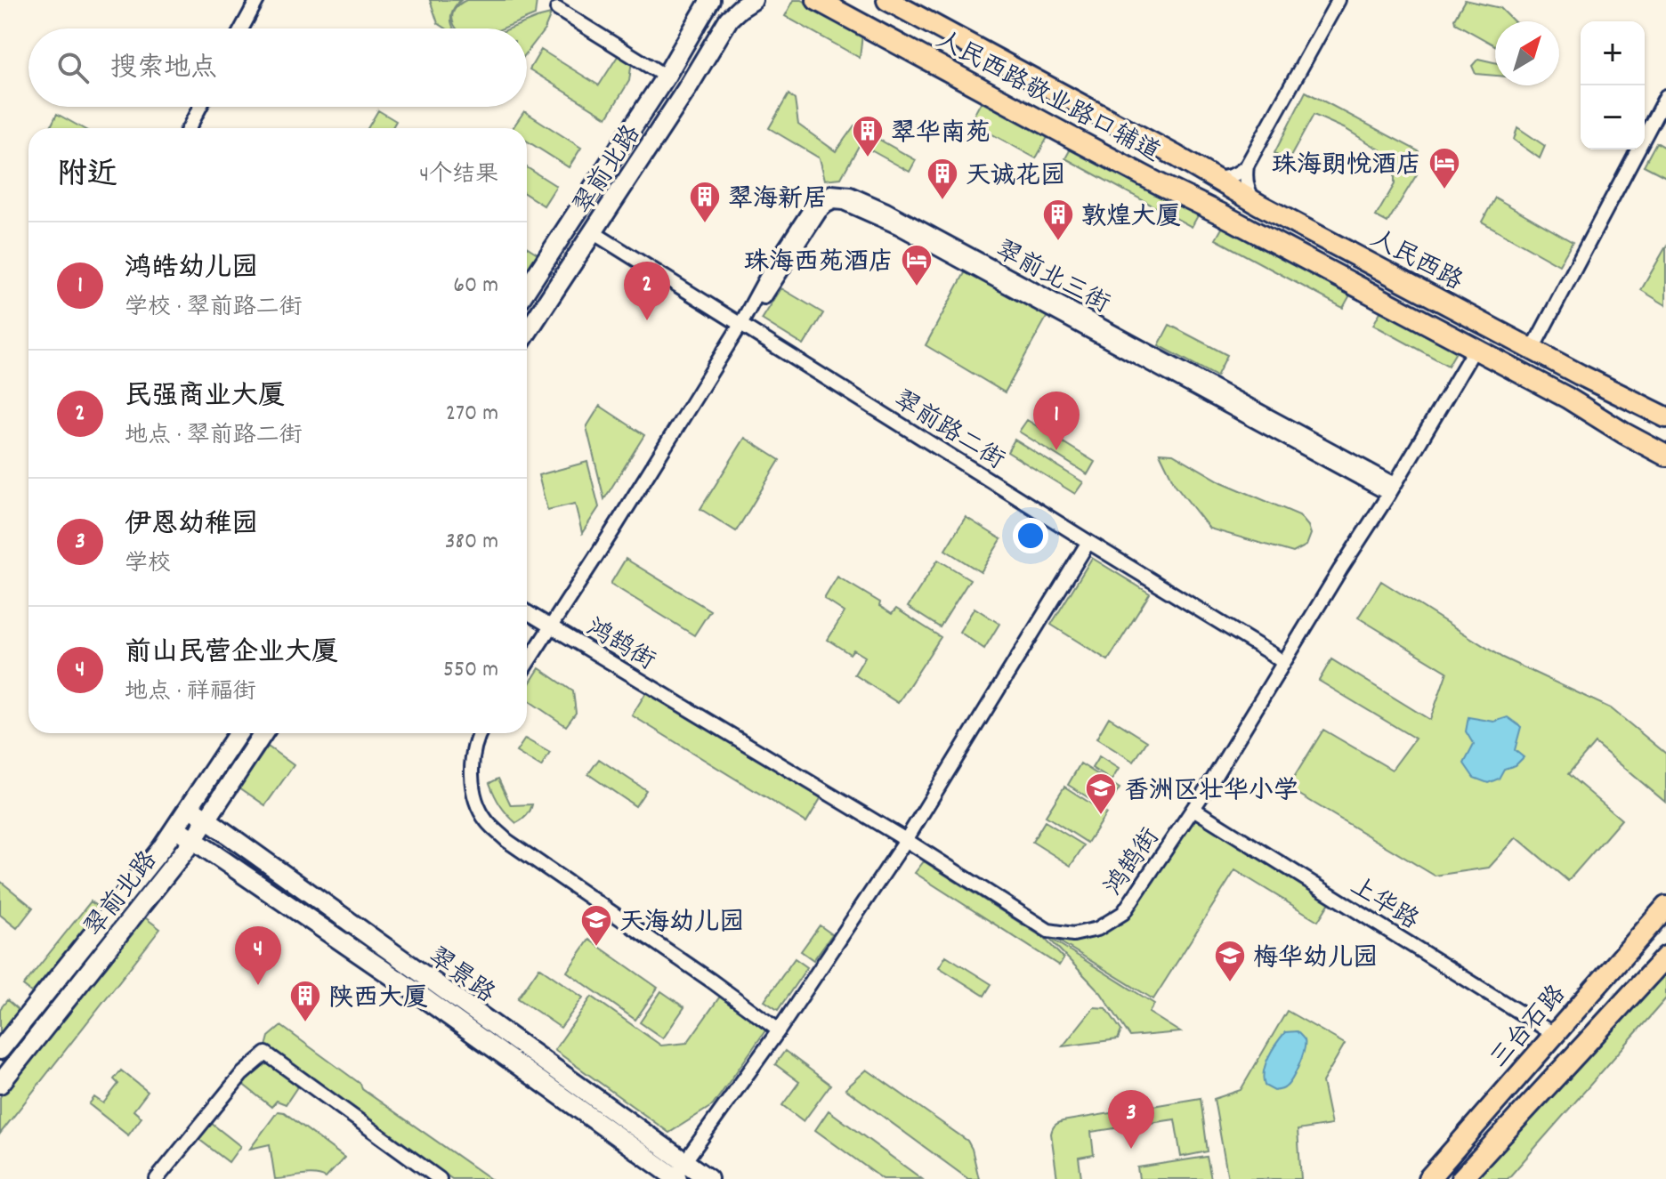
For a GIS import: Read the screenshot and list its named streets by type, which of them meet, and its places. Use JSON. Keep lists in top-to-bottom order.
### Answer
{
  "streets": {
    "main road": [
      "人民西路敬业路口辅道",
      "翠前北路",
      "人民西路",
      "翠景路",
      "三台石路"
    ],
    "street": [
      "翠前北三街",
      "翠前路二街",
      "鸿鹄街",
      "上华路"
    ]
  },
  "crossings": [
    ["人民西路敬业路口辅道", "人民西路"],
    ["人民西路敬业路口辅道", "鸿鹄街"],
    ["翠前北路", "翠前路二街"],
    ["翠前北路", "翠景路"],
    ["翠前北三街", "翠前路二街"],
    ["翠前北三街", "鸿鹄街"],
    ["翠前路二街", "鸿鹄街"],
    ["鸿鹄街", "上华路"],
    ["上华路", "三台石路"]
  ],
  "places": {
    "building": [
      "翠华南苑",
      "天诚花园",
      "翠海新居",
      "敦煌大厦",
      "陕西大厦"
    ],
    "hotel": ["珠海朗悦酒店", "珠海西苑酒店"],
    "school or university": ["香洲区壮华小学", "天海幼儿园", "梅华幼儿园"]
  },
  "north": "top right",
  "page": {
    "map_buttons": ["+", "−"],
    "search": "搜索地点",
    "heading": ["附近", "4个结果"],
    "list": [
      {
        "mark": "1",
        "name": "鸿皓幼儿园",
        "note": "学校 · 翠前路二街",
        "value": "60 m"
      },
      {
        "mark": "2",
        "name": "民强商业大厦",
        "note": "地点 · 翠前路二街",
        "value": "270 m"
      },
      {
        "mark": "3",
        "name": "伊恩幼稚园",
        "note": "学校",
        "value": "380 m"
      },
      {
        "mark": "4",
        "name": "前山民营企业大厦",
        "note": "地点 · 祥福街",
        "value": "550 m"
      }
    ],
    "pins": [
      "2",
      "1",
      "4",
      "3"
    ]
  }
}
